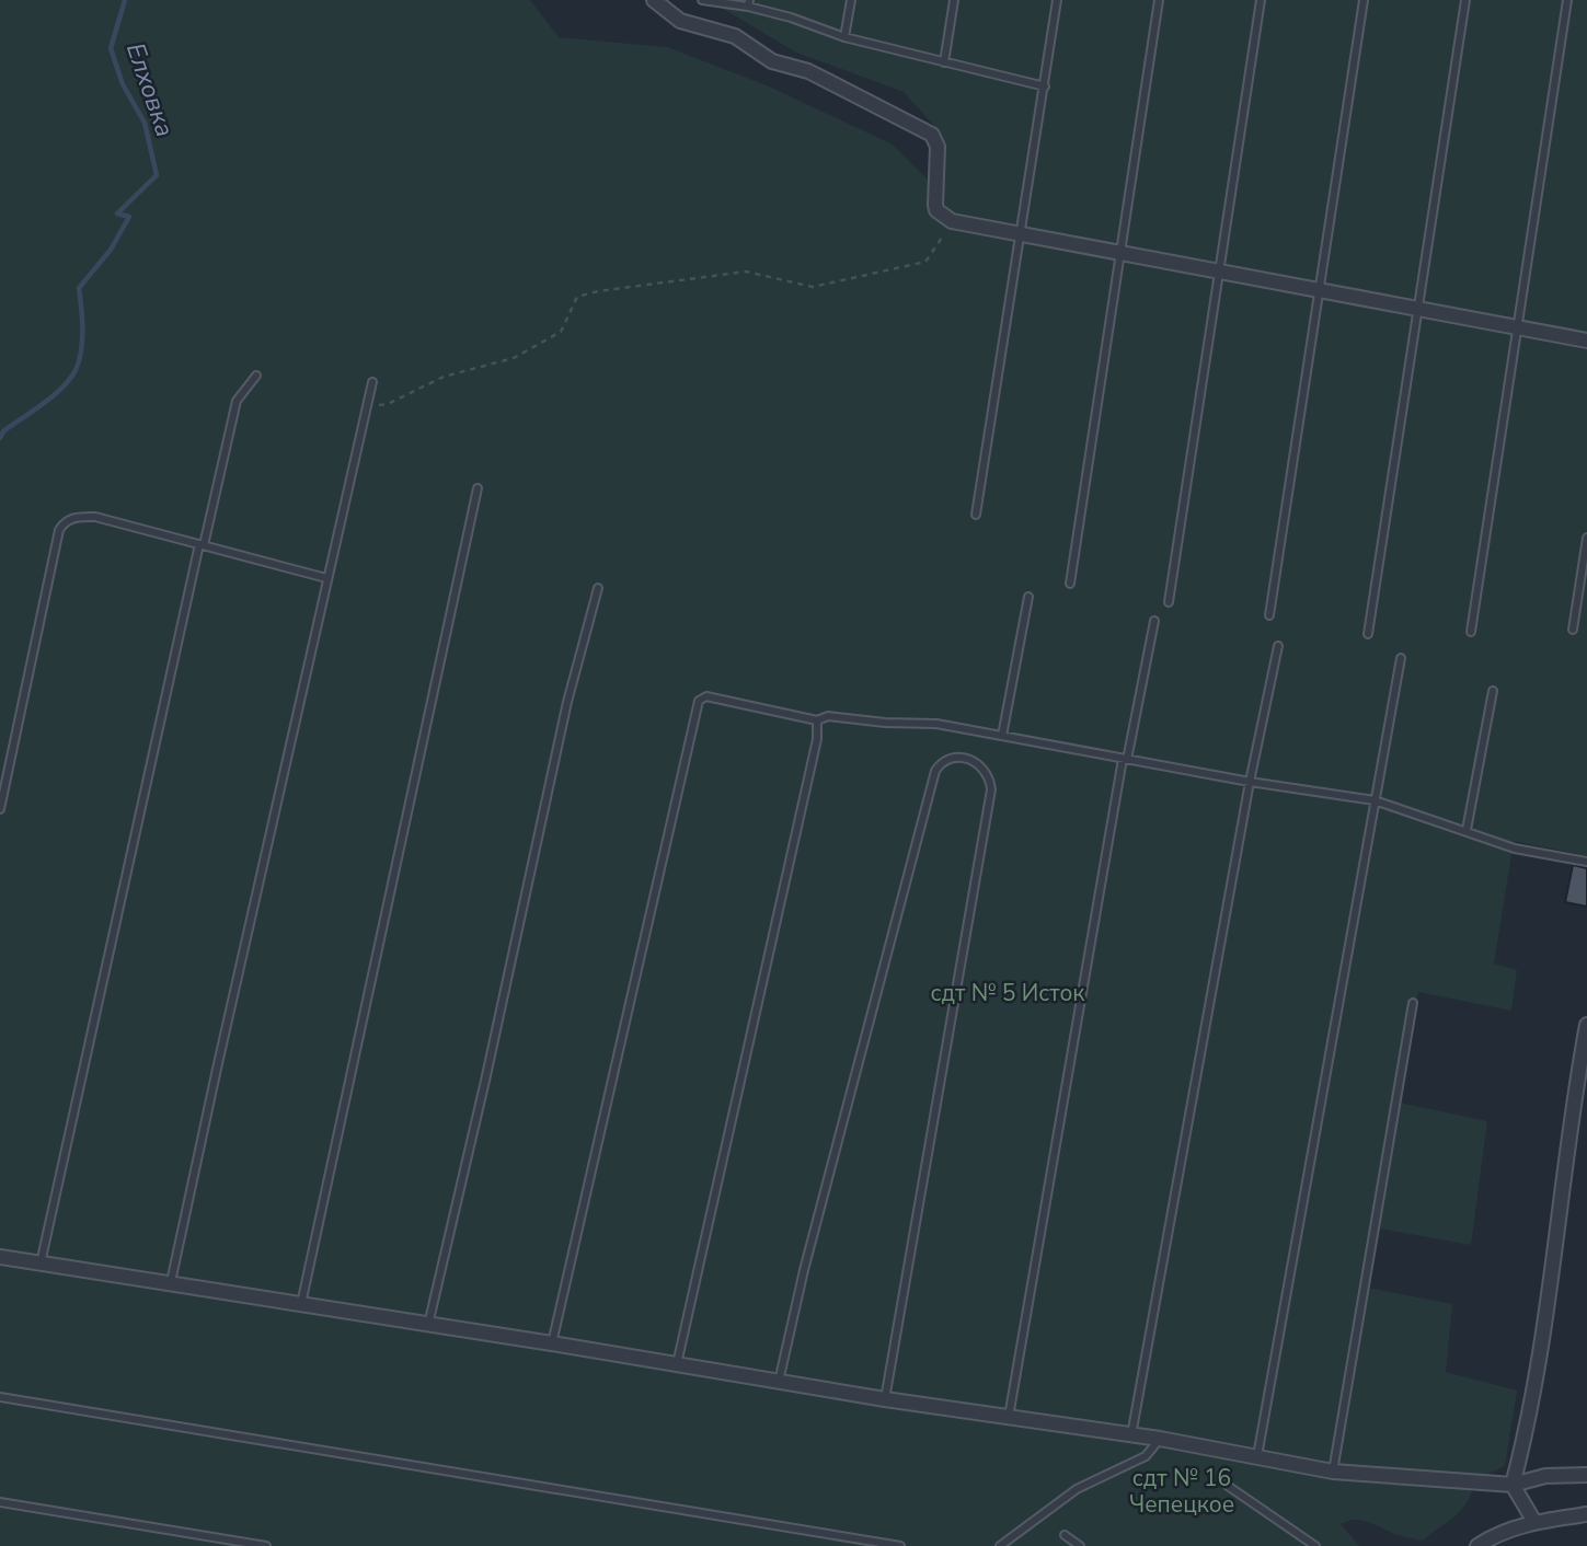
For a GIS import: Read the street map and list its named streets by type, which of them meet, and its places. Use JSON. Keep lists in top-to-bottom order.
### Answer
{
  "water": ["Елховка"],
  "parks": ["сдт № 5 Исток", "сдт № 16 Чепецкое"]
}
